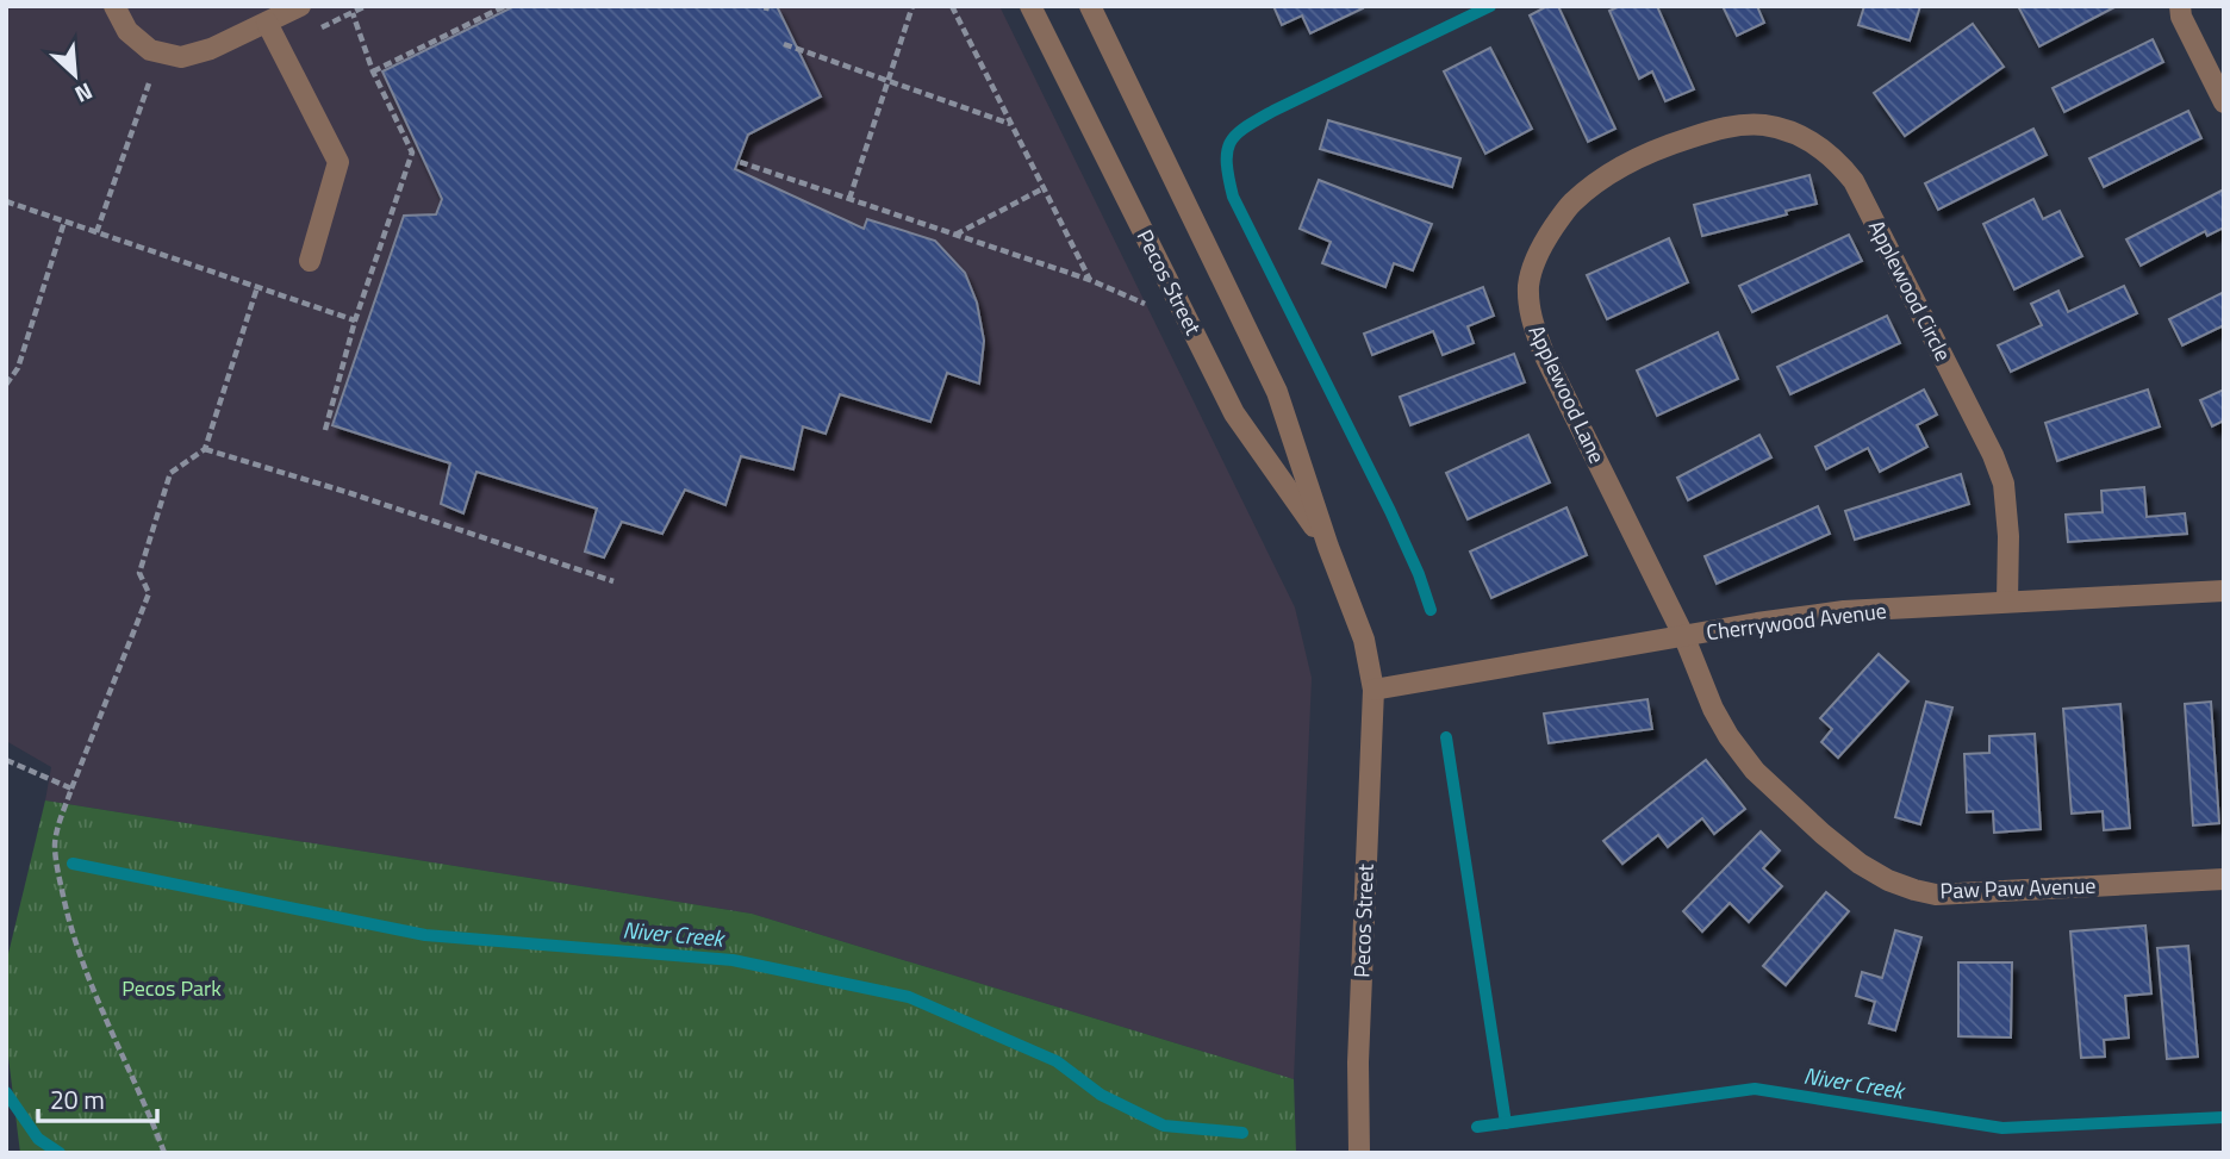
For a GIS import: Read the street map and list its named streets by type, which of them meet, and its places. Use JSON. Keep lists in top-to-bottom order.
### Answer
{
  "streets": {
    "street": [
      "Pecos Street",
      "Applewood Circle",
      "Applewood Lane",
      "Cherrywood Avenue",
      "Paw Paw Avenue"
    ]
  },
  "crossings": [
    ["Pecos Street", "Cherrywood Avenue"],
    ["Applewood Circle", "Applewood Lane"],
    ["Applewood Circle", "Cherrywood Avenue"],
    ["Applewood Lane", "Cherrywood Avenue"],
    ["Applewood Lane", "Paw Paw Avenue"],
    ["Cherrywood Avenue", "Paw Paw Avenue"]
  ],
  "water": ["Niver Creek"],
  "parks": ["Pecos Park"],
  "scale_bar": "20 m",
  "north": "bottom right"
}
